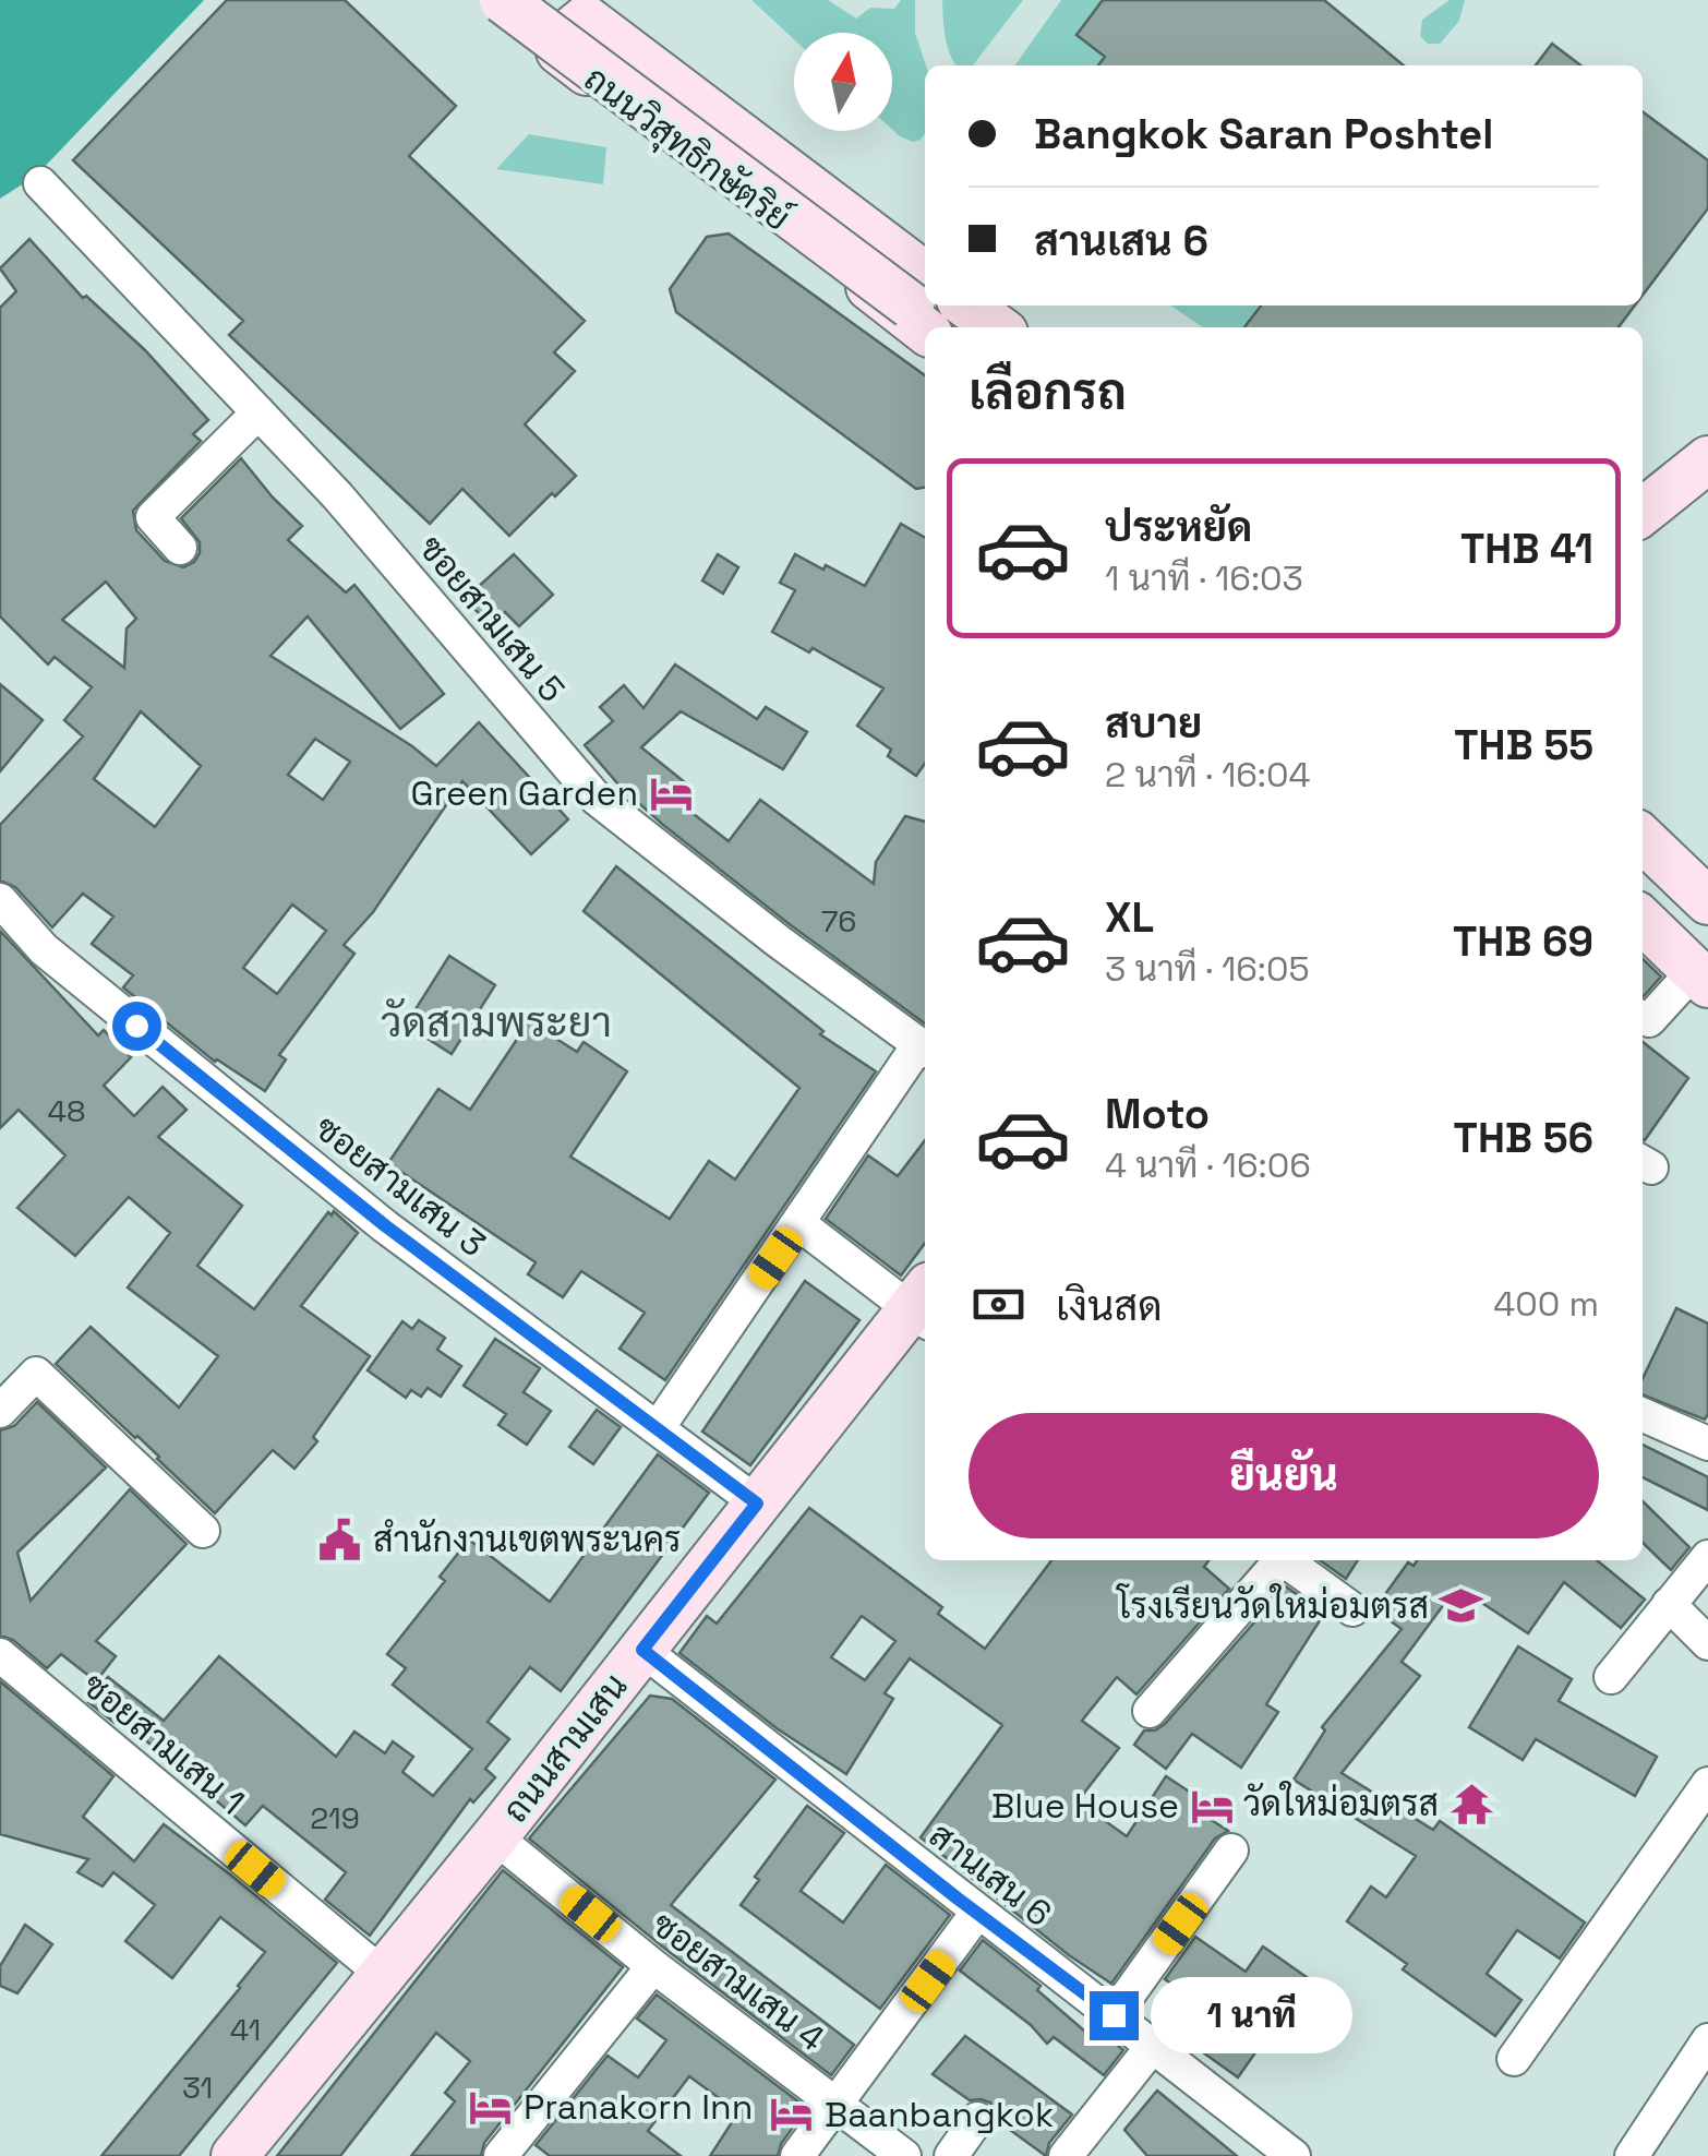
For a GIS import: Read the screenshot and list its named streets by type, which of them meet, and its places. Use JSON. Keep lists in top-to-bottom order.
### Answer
{
  "streets": {
    "main road": ["ถนนวิสุทธิกษัตริย์", "ถนนสามเสน"],
    "street": [
      "ซอยสามเสน 5",
      "ซอยสามเสน 3",
      "ซอยสามเสน 1",
      "สานเสน 6",
      "ซอยสามเสน 4"
    ]
  },
  "crossings": [
    ["ซอยสามเสน 3", "ถนนสามเสน"],
    ["ซอยสามเสน 1", "ถนนสามเสน"],
    ["ถนนสามเสน", "สานเสน 6"],
    ["ถนนสามเสน", "ซอยสามเสน 4"],
    ["สานเสน 6", "ซอยสามเสน 4"]
  ],
  "districts": ["วัดสามพระยา"],
  "places": {
    "hotel": [
      "Green Garden",
      "Blue House",
      "Pranakorn Inn",
      "Baanbangkok"
    ],
    "public building": ["สำนักงานเขตพระนคร"],
    "school or university": ["โรงเรียนวัดใหม่อมตรส"],
    "temple": ["วัดใหม่อมตรส"]
  },
  "house_numbers": [
    "76",
    "48",
    "219",
    "41",
    "31"
  ],
  "north": "top",
  "page": {
    "banner": ["Bangkok Saran Poshtel", "สานเสน 6"],
    "heading": "เลือกรถ",
    "list": [
      {
        "name": "ประหยัด",
        "note": "1 นาที · 16:03",
        "value": "THB 41"
      },
      {
        "name": "สบาย",
        "note": "2 นาที · 16:04",
        "value": "THB 55"
      },
      {
        "name": "XL",
        "note": "3 นาที · 16:05",
        "value": "THB 69"
      },
      {
        "name": "Moto",
        "note": "4 นาที · 16:06",
        "value": "THB 56"
      }
    ],
    "pay": ["เงินสด", "400 m"],
    "buttons": "ยืนยัน",
    "bubble": "1 นาที"
  }
}
